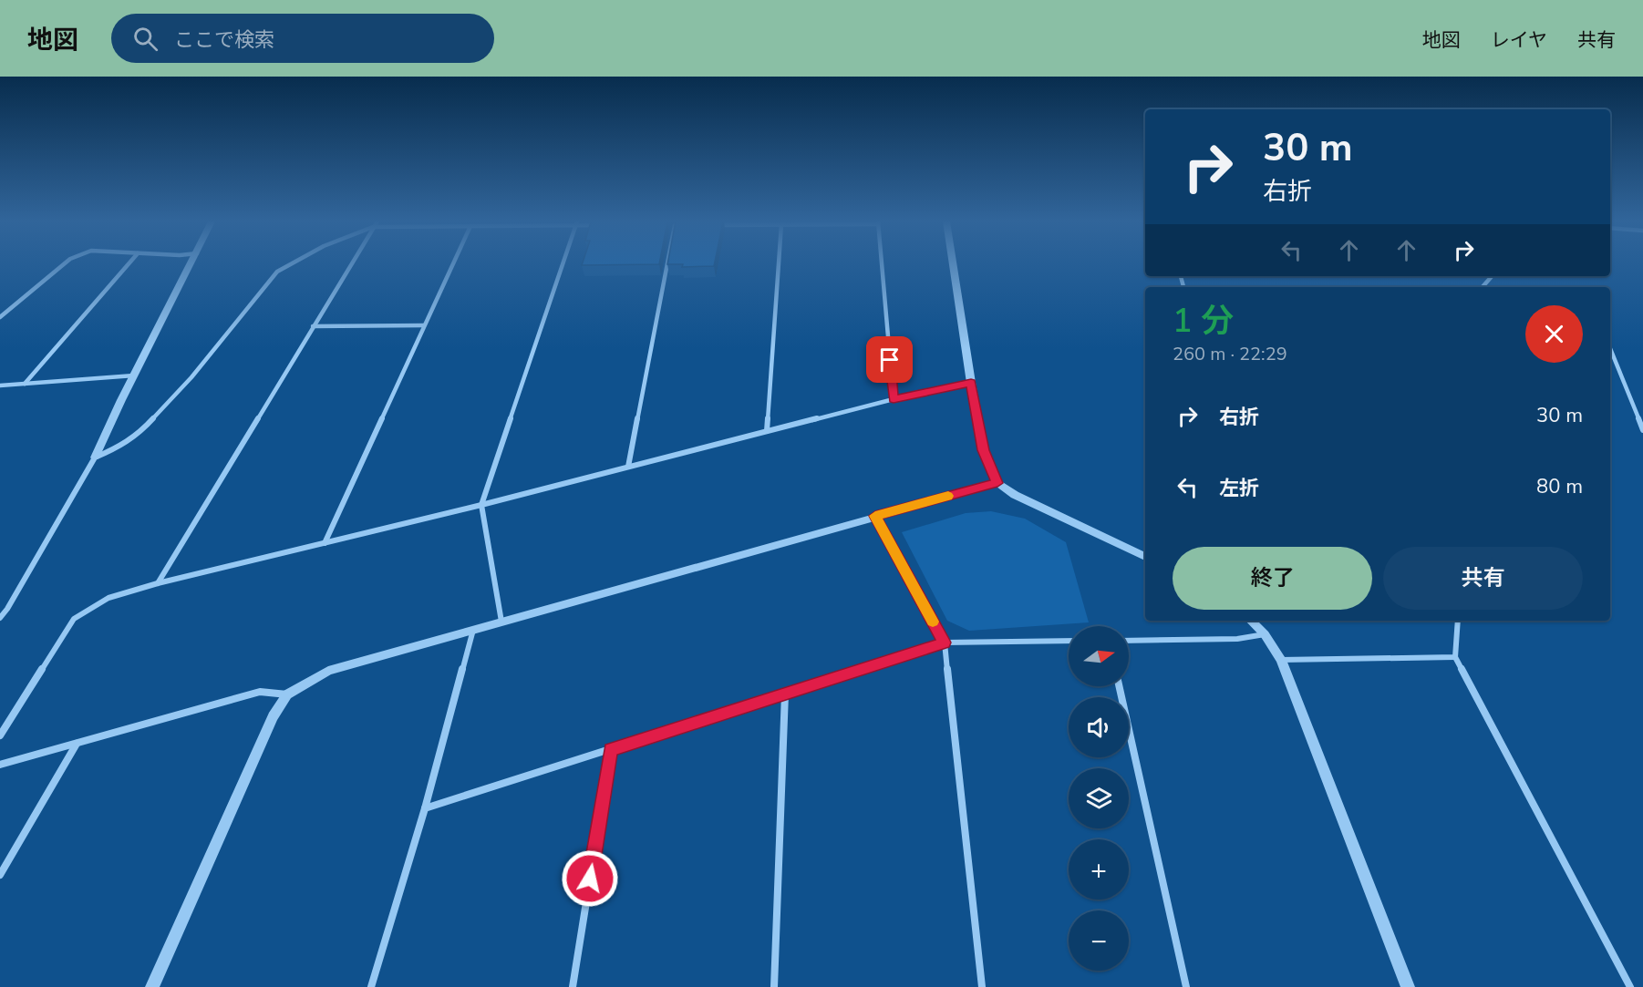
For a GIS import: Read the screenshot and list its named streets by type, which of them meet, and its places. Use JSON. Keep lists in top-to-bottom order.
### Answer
{
  "north": "right",
  "page": {
    "header": "地図",
    "search": "ここで検索",
    "nav": ["地図", "レイヤ", "共有"],
    "turn": ["30 m", "右折"],
    "heading": ["1 分", "260 m · 22:29"],
    "list": [
      {
        "name": "右折",
        "value": "30 m"
      },
      {
        "name": "左折",
        "value": "80 m"
      }
    ],
    "buttons": ["終了", "共有"],
    "map_buttons": ["+", "−"]
  }
}
